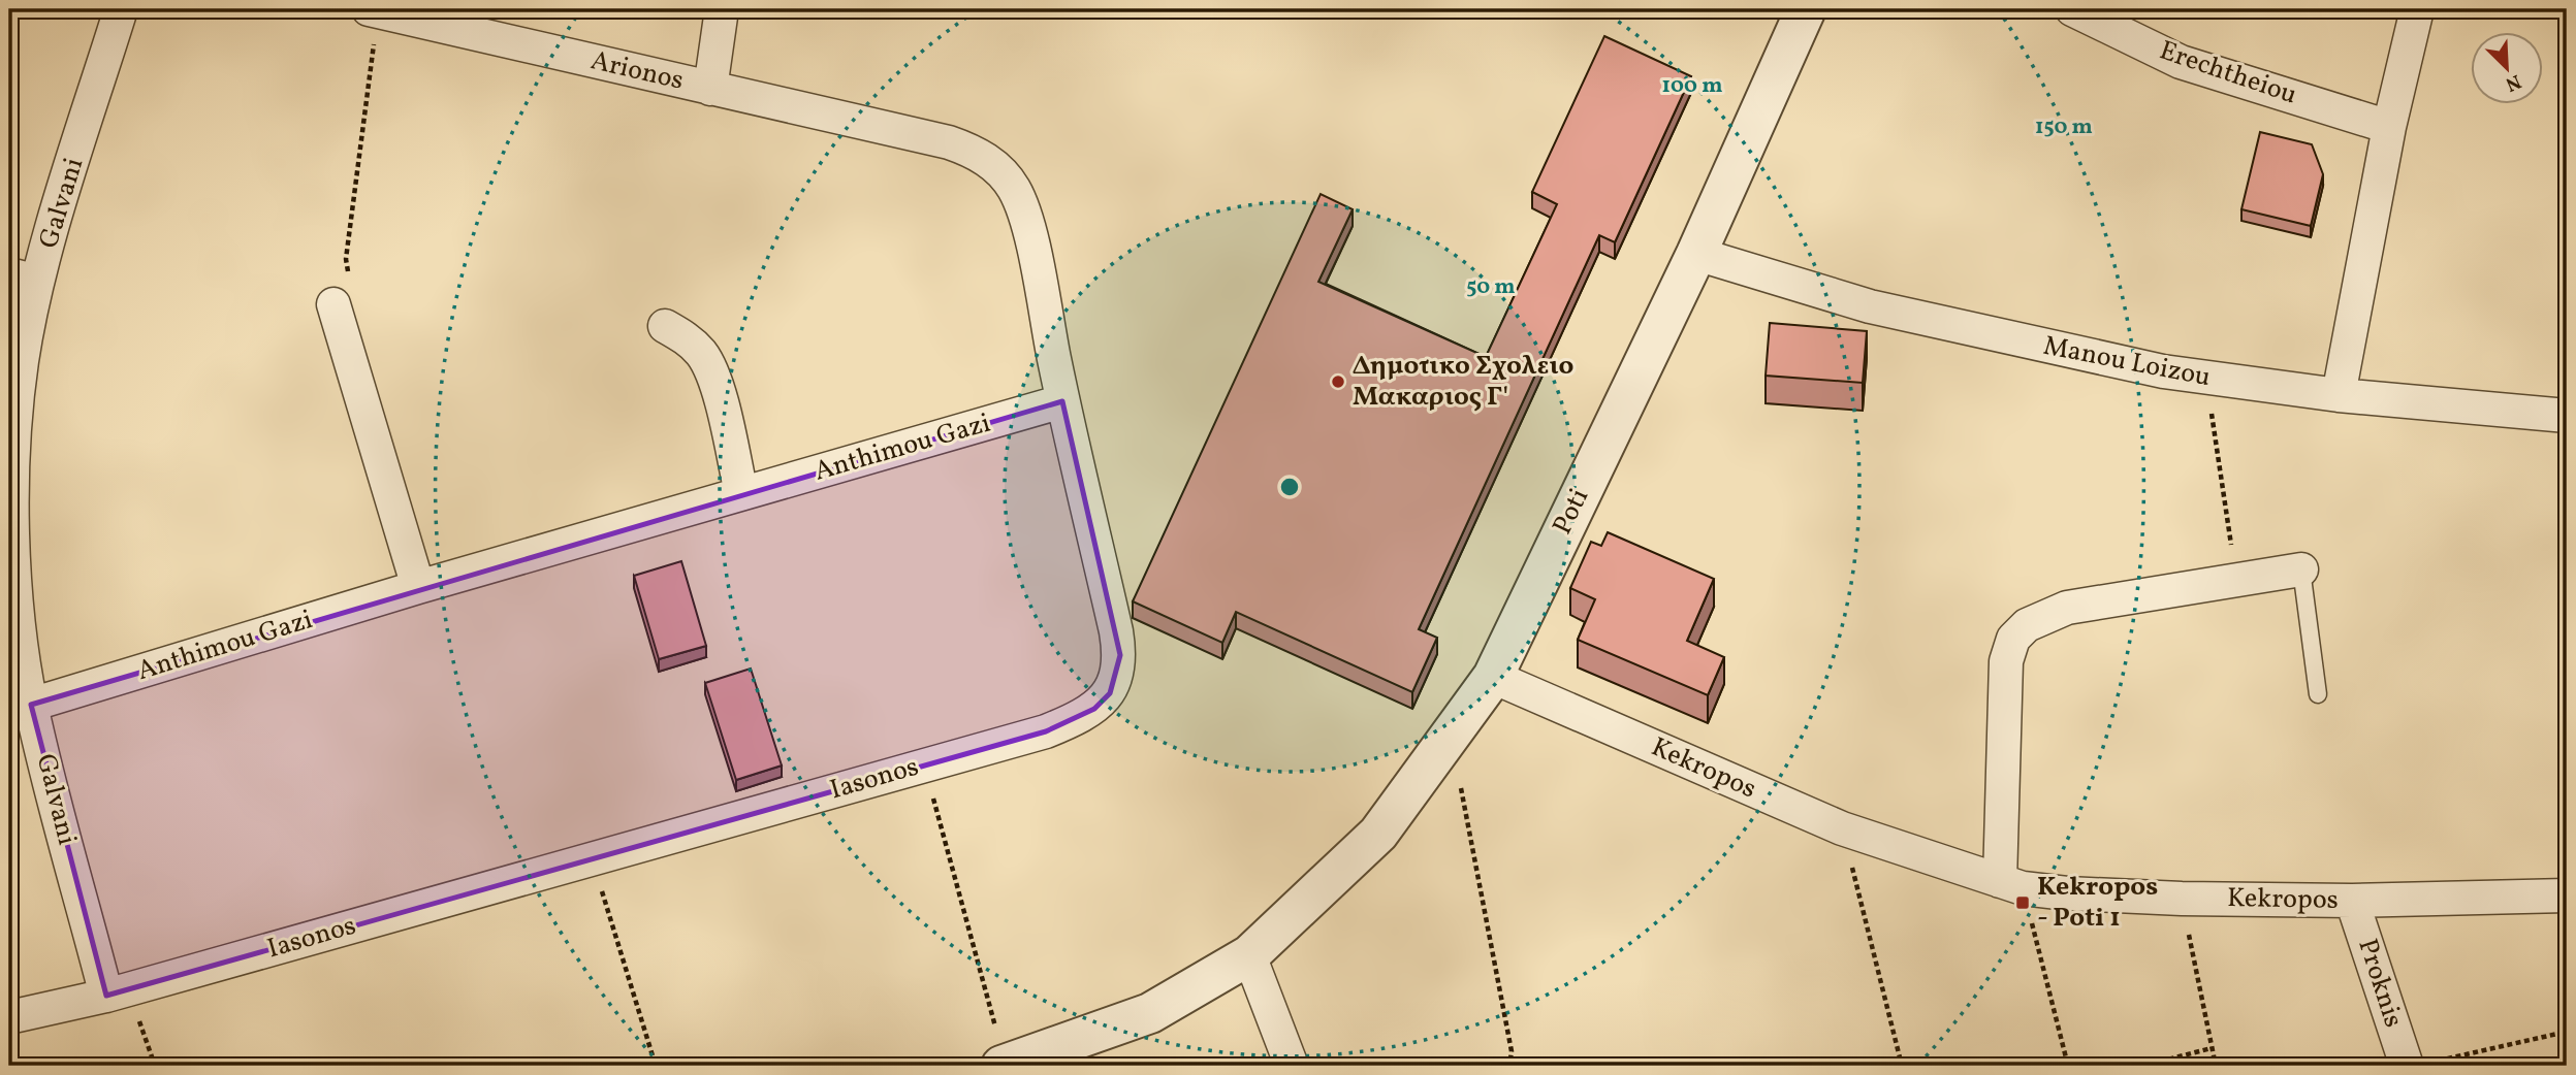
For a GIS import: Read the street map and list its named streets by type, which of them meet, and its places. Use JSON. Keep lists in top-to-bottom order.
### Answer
{
  "streets": {
    "street": [
      "Arionos",
      "Erechtheiou",
      "Galvani",
      "Manou Loizou",
      "Anthimou Gazi",
      "Poti",
      "Kekropos",
      "Iasonos",
      "Proknis"
    ]
  },
  "crossings": [
    ["Arionos", "Iasonos"],
    ["Galvani", "Anthimou Gazi"],
    ["Galvani", "Iasonos"],
    ["Manou Loizou", "Poti"],
    ["Anthimou Gazi", "Iasonos"],
    ["Poti", "Kekropos"],
    ["Kekropos", "Proknis"]
  ],
  "places": {
    "other": ["Δημοτικο Σχολειο Μακαριος Γ'"],
    "transit": ["Kekropos - Poti 1"]
  },
  "north": "bottom right",
  "rings": ["100 m", "150 m", "50 m"]
}
